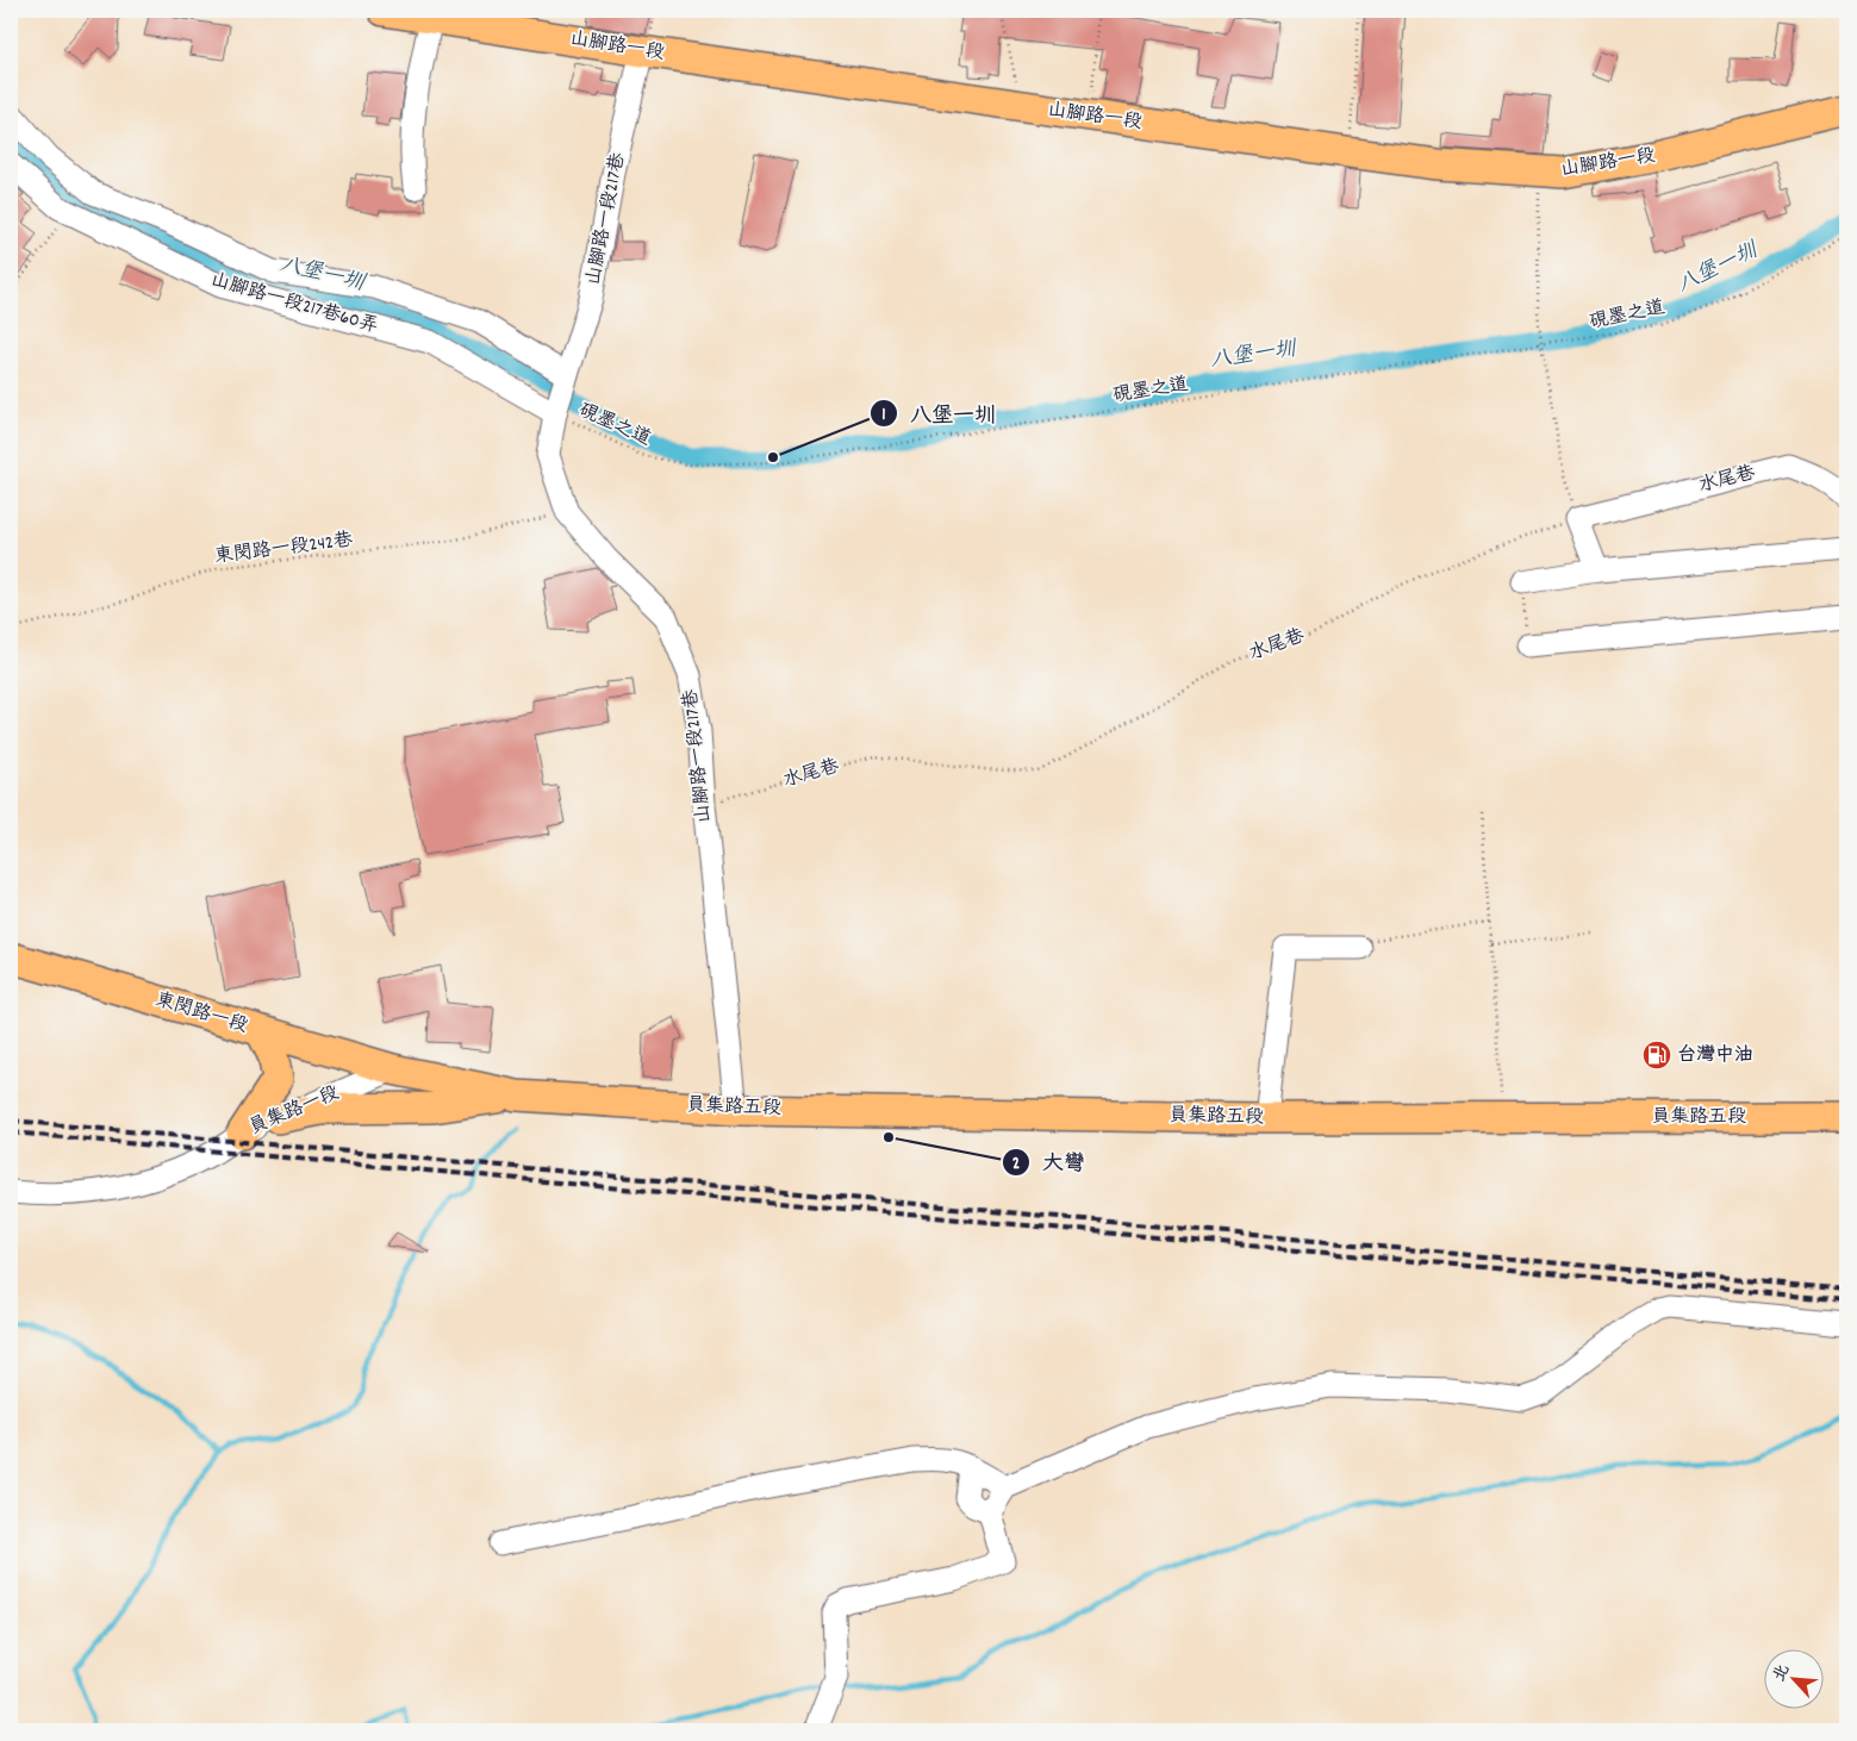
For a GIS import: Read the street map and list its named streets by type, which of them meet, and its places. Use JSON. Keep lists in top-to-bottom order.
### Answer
{
  "streets": {
    "main road": ["山腳路一段", "東閔路一段", "員集路五段"],
    "street": [
      "山腳路一段217巷",
      "山腳路一段217巷60弄",
      "水尾巷",
      "員集路一段"
    ],
    "path": ["硯墨之道", "東閔路一段242巷"]
  },
  "crossings": [
    ["山腳路一段", "山腳路一段217巷"],
    ["山腳路一段217巷", "山腳路一段217巷60弄"],
    ["山腳路一段217巷", "硯墨之道"],
    ["山腳路一段217巷", "水尾巷"],
    ["山腳路一段217巷", "東閔路一段242巷"],
    ["山腳路一段217巷", "員集路五段"],
    ["山腳路一段217巷60弄", "硯墨之道"],
    ["東閔路一段", "員集路一段"]
  ],
  "water": ["八堡一圳"],
  "places": {
    "other": ["八堡一圳", "大彎"],
    "fuel station": ["台灣中油"]
  },
  "north": "top left"
}
